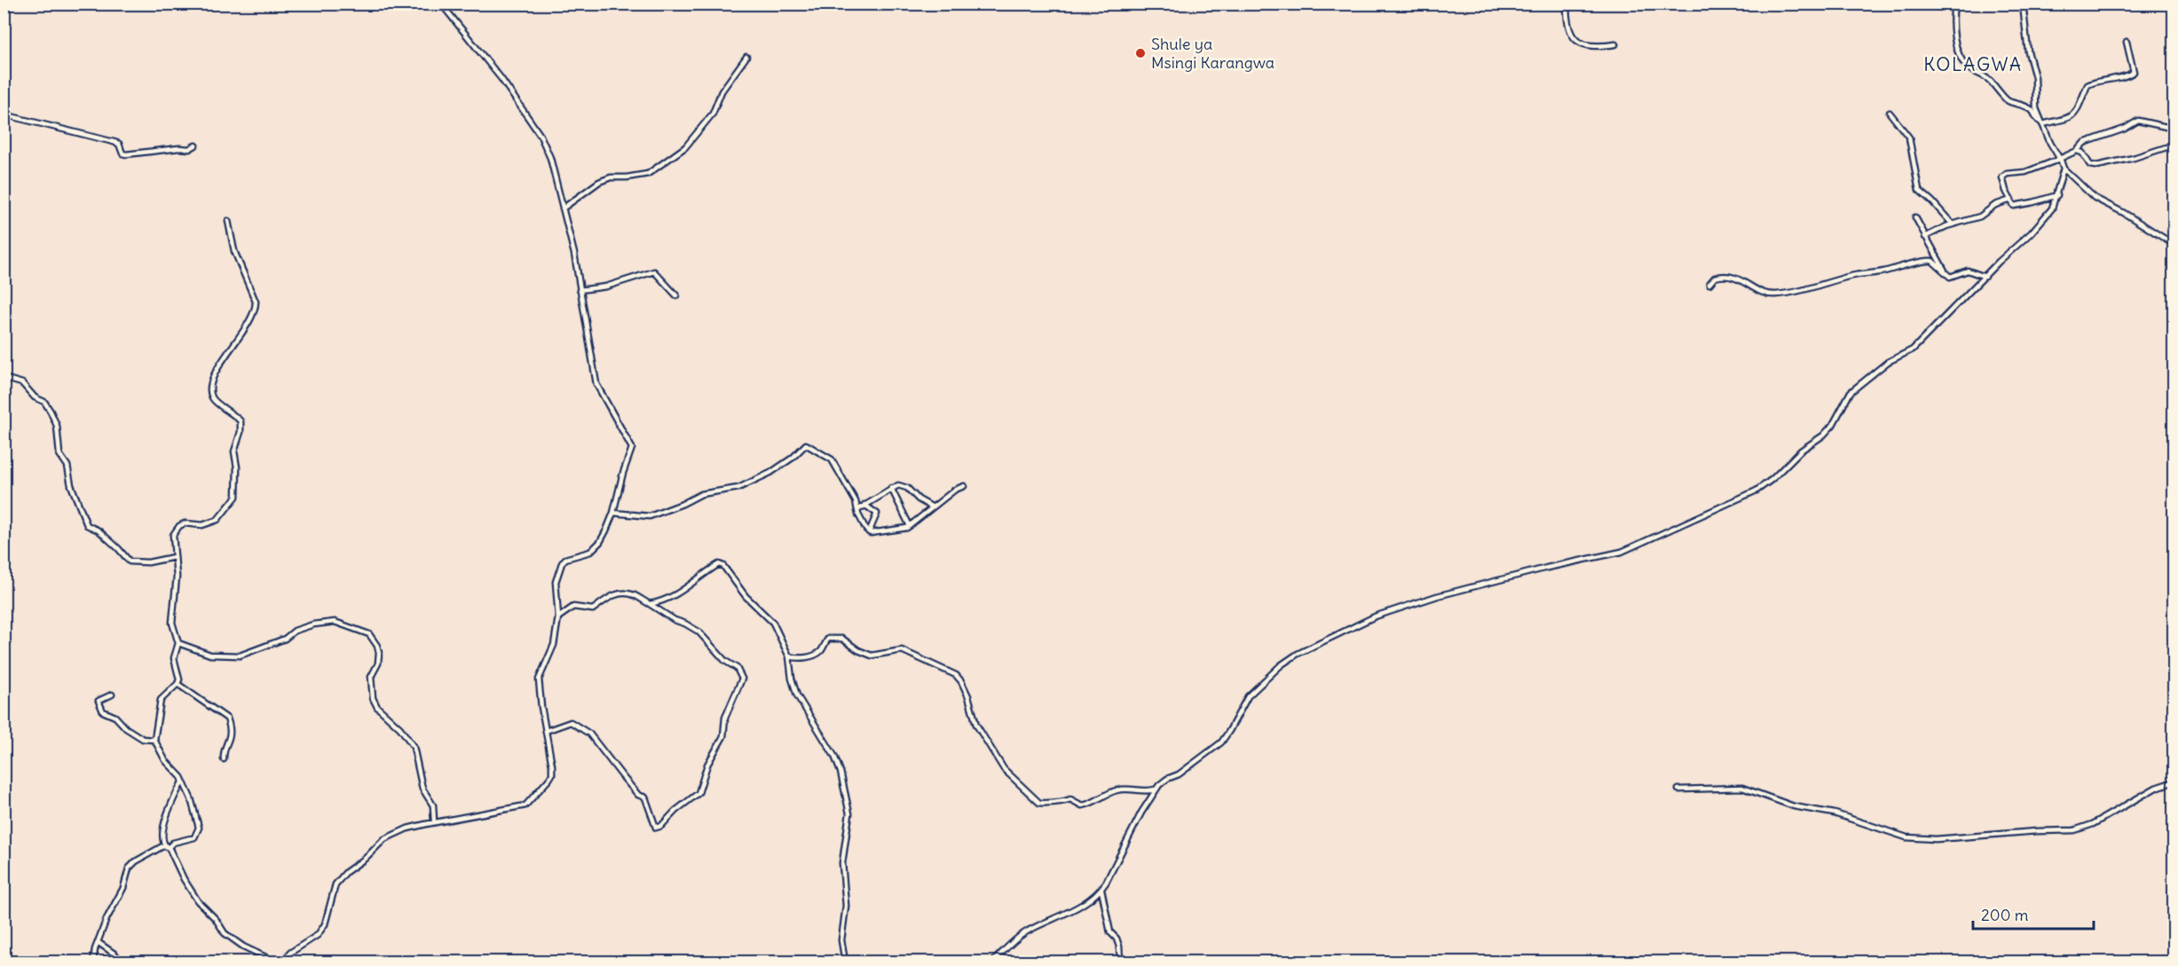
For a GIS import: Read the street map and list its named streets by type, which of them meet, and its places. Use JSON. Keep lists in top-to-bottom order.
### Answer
{
  "districts": ["KOLAGWA"],
  "places": ["Shule ya Msingi Karangwa"],
  "scale_bar": "200 m"
}
